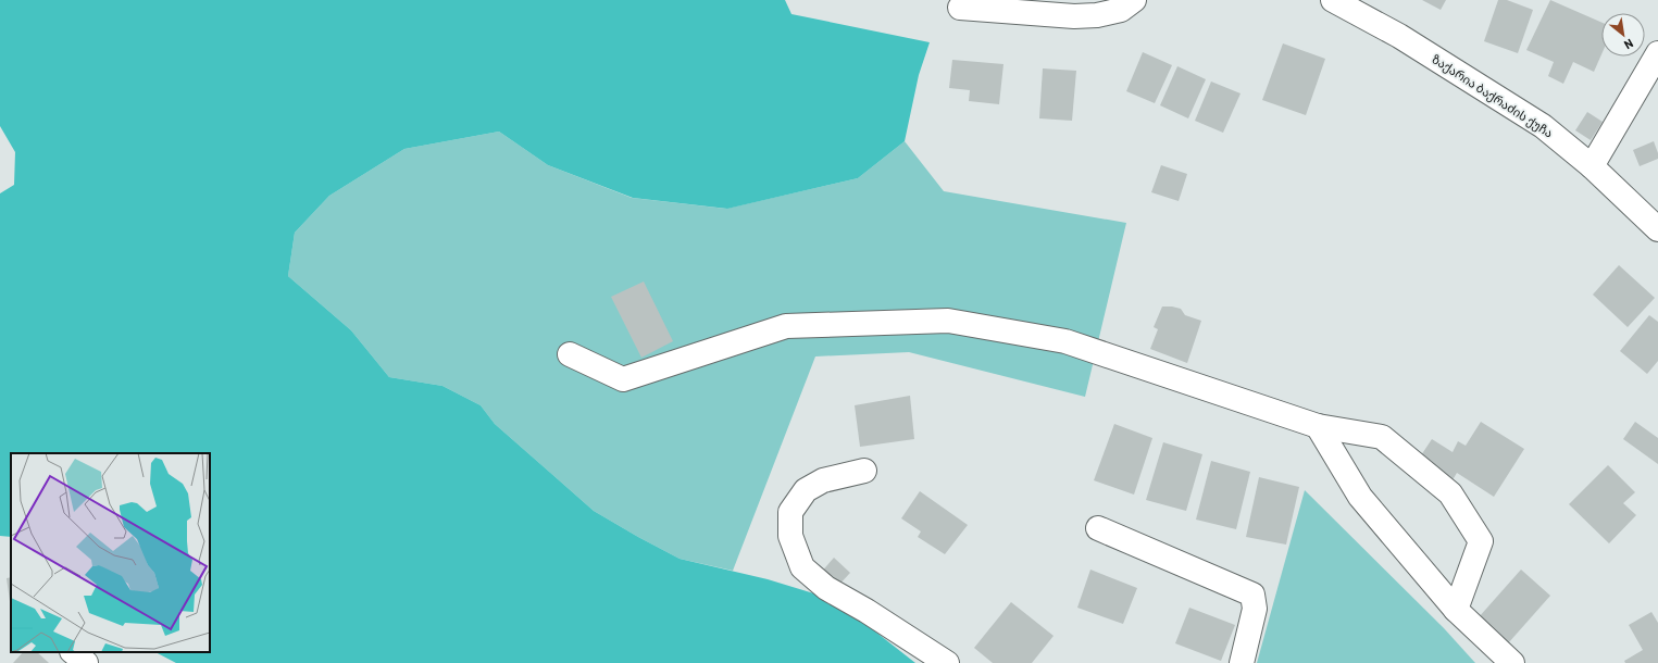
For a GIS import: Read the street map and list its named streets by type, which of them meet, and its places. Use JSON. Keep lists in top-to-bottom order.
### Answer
{
  "streets": {
    "street": ["ზაქარია ბაქრაძის ქუჩა"]
  },
  "north": "bottom right"
}
